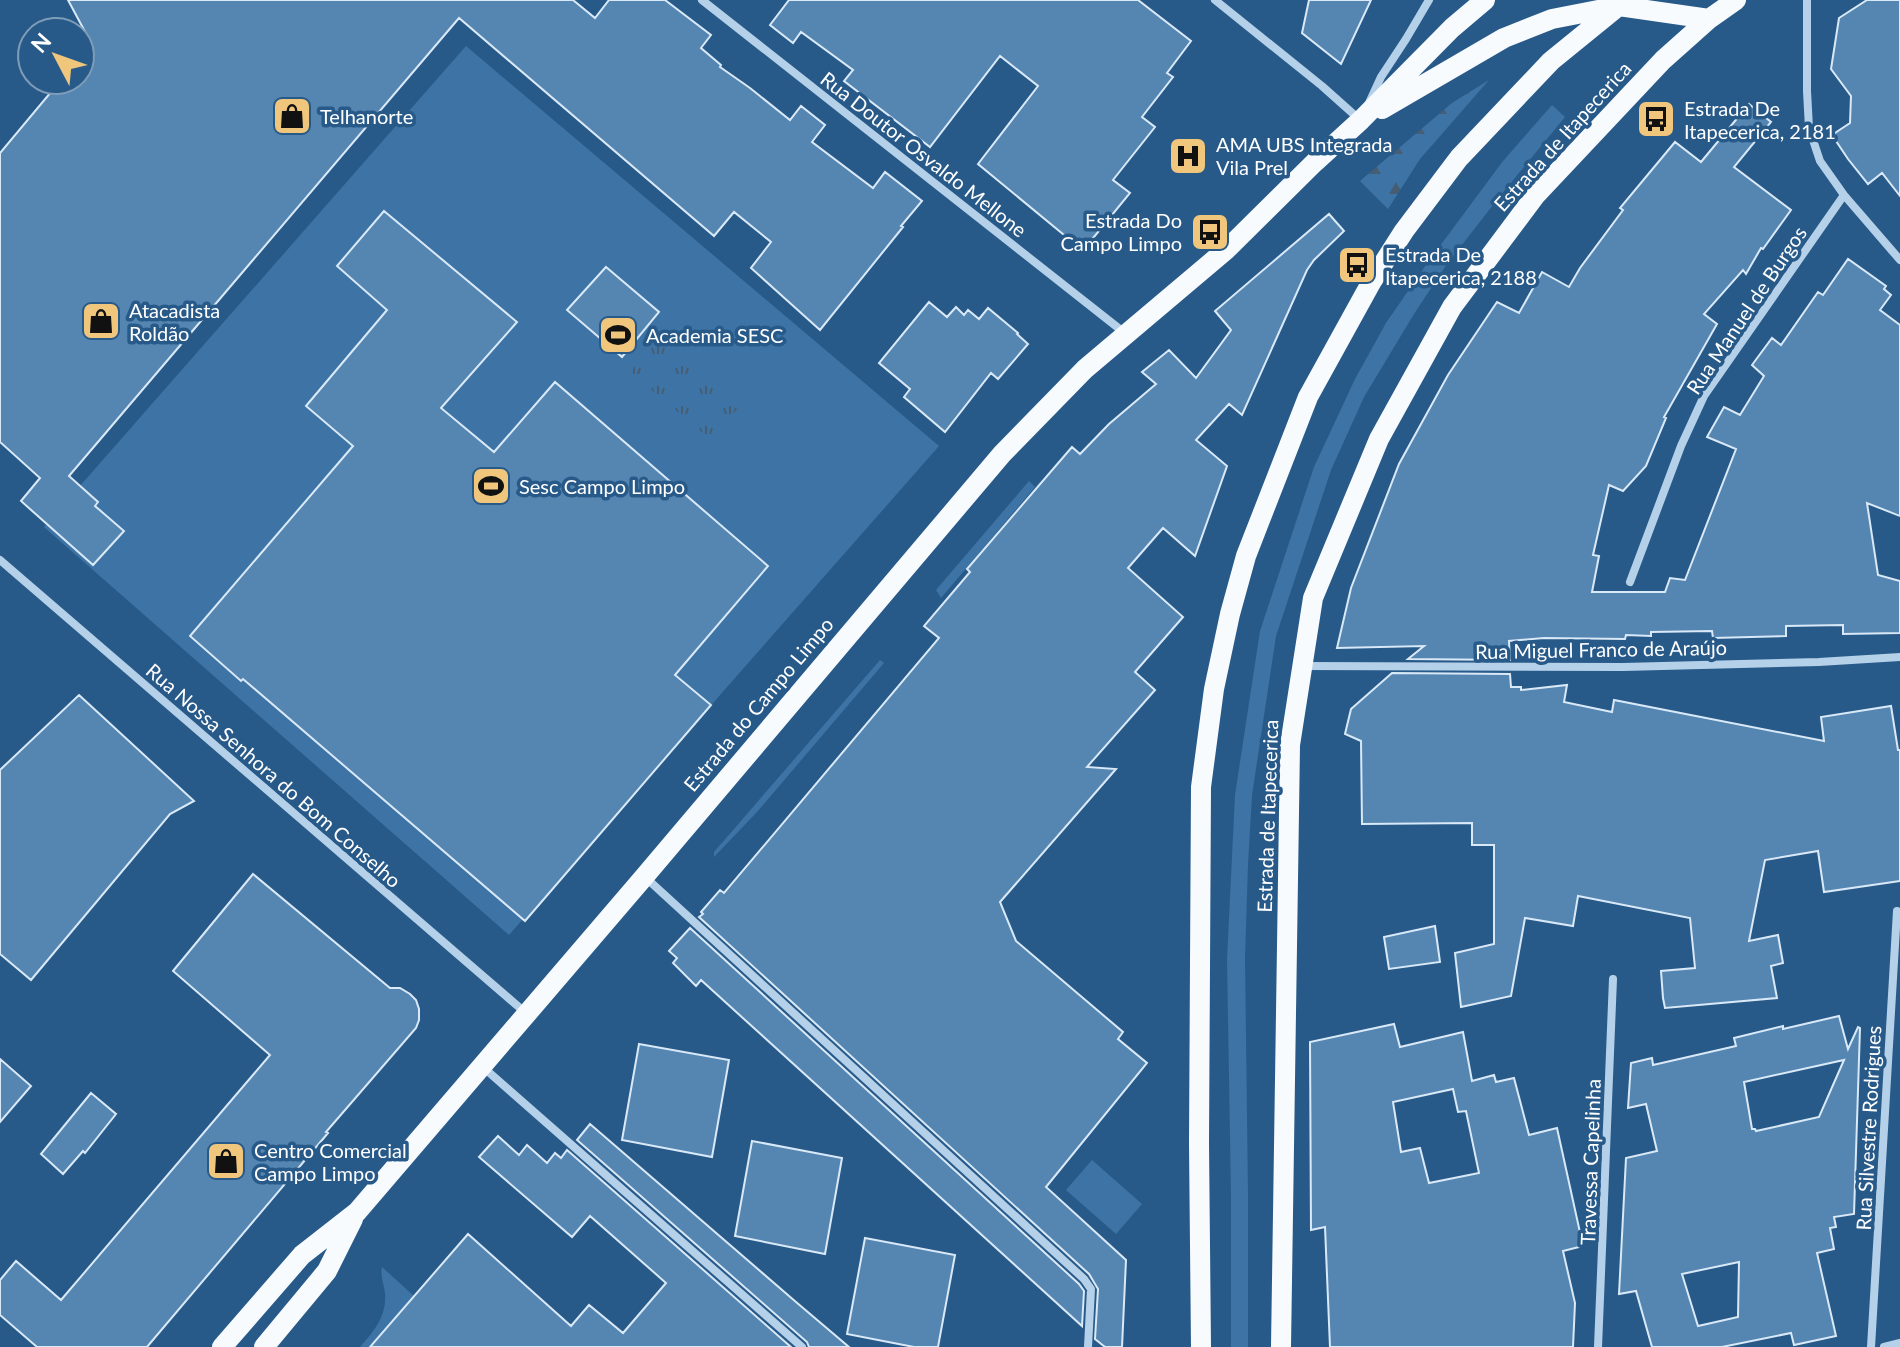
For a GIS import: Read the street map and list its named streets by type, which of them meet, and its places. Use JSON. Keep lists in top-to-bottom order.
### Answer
{
  "streets": {
    "main road": ["Estrada de Itapecerica", "Estrada do Campo Limpo"],
    "street": [
      "Rua Doutor Osvaldo Mellone",
      "Rua Manuel de Burgos",
      "Rua Miguel Franco de Araújo",
      "Rua Nossa Senhora do Bom Conselho",
      "Rua Silvestre Rodrigues",
      "Travessa Capelinha"
    ]
  },
  "crossings": [
    ["Estrada de Itapecerica", "Rua Miguel Franco de Araújo"],
    ["Estrada de Itapecerica", "Estrada do Campo Limpo"],
    ["Rua Doutor Osvaldo Mellone", "Estrada do Campo Limpo"],
    ["Estrada do Campo Limpo", "Rua Nossa Senhora do Bom Conselho"]
  ],
  "places": {
    "shop": ["Telhanorte", "Atacadista Roldão", "Centro Comercial Campo Limpo"],
    "bus stop": ["Estrada De Itapecerica, 2181", "Estrada Do Campo Limpo", "Estrada De Itapecerica, 2188"],
    "hospital": ["AMA UBS Integrada Vila Prel"],
    "sports": ["Academia SESC", "Sesc Campo Limpo"]
  },
  "north": "top left"
}
